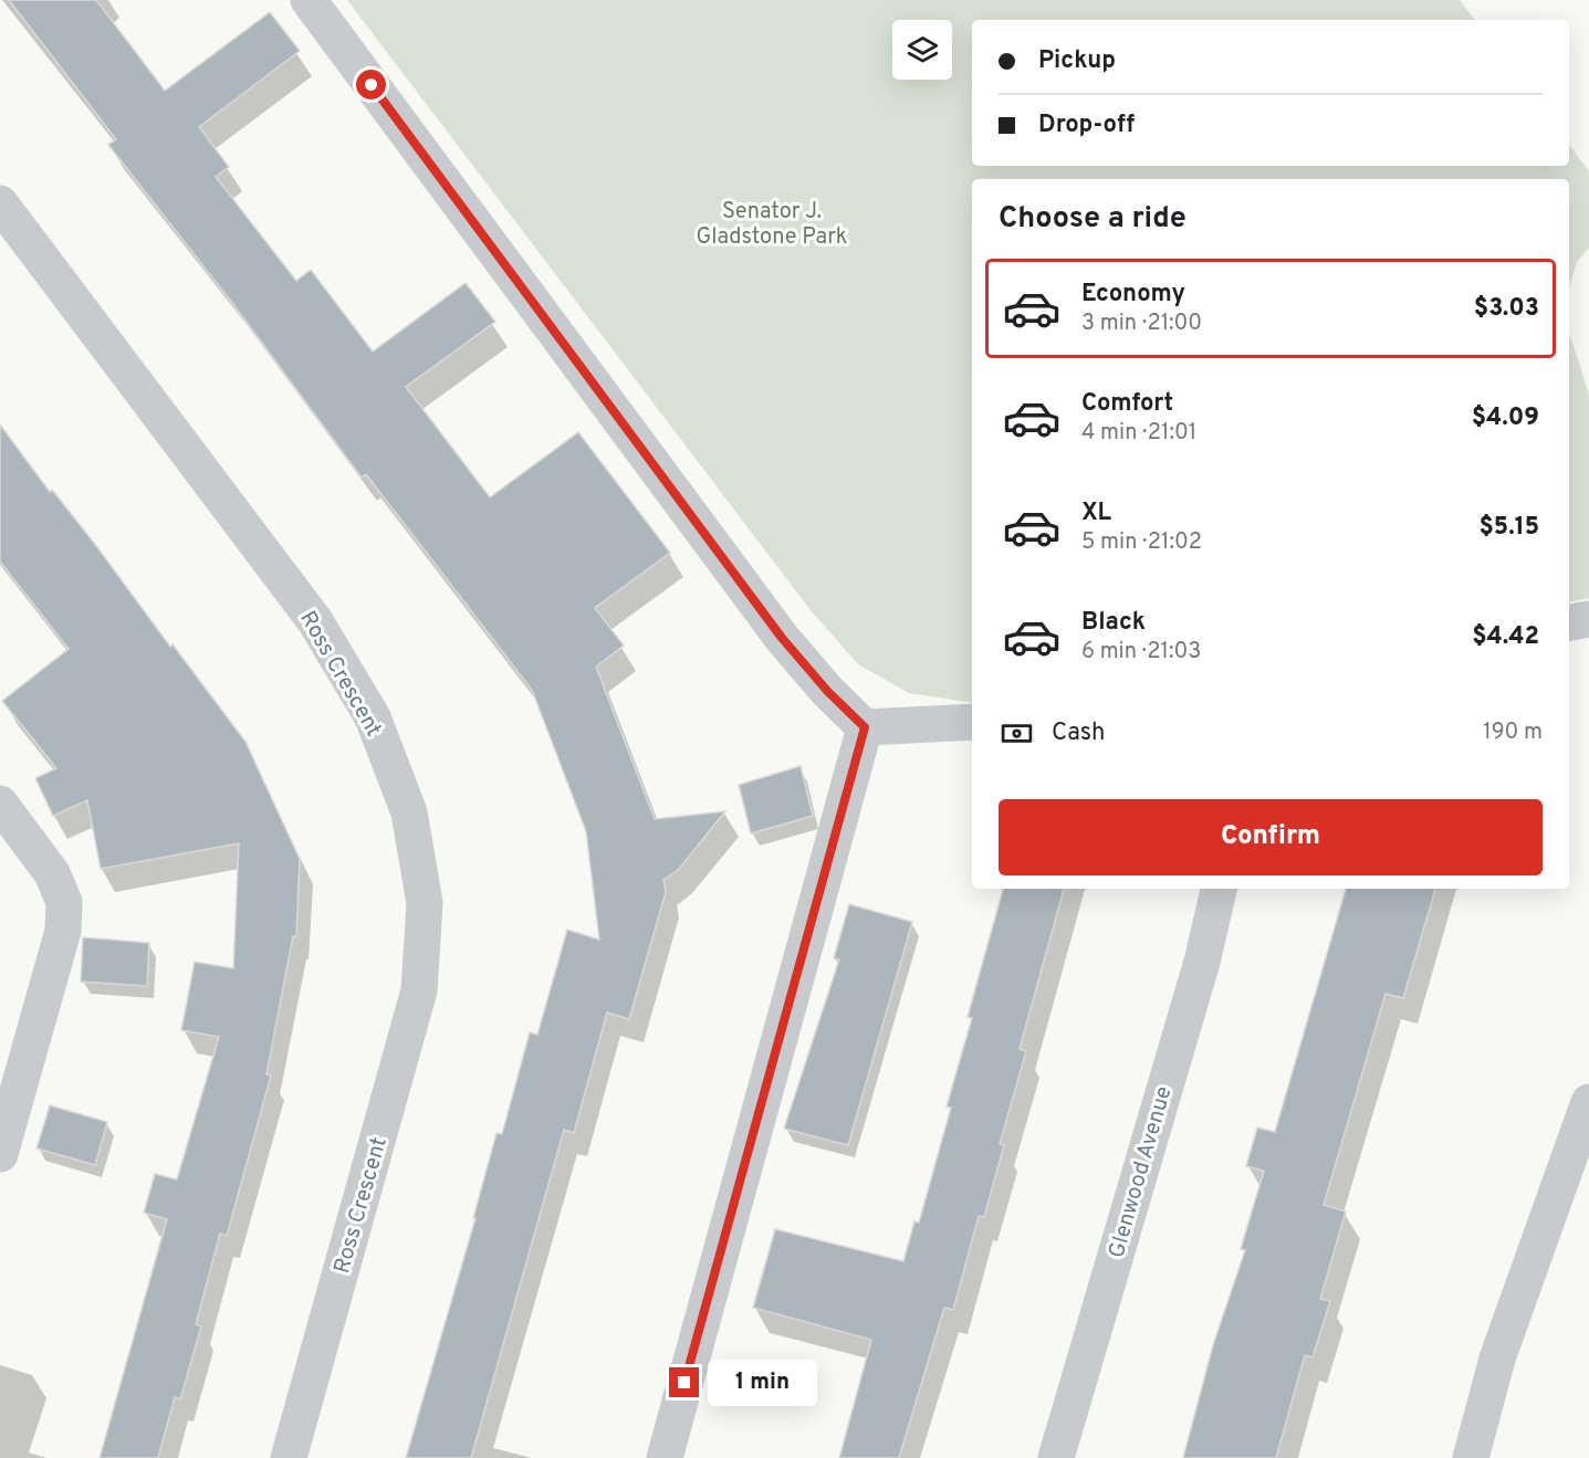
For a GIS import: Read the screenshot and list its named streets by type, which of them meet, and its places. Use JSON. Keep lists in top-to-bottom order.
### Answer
{
  "streets": {
    "street": ["Ross Crescent", "Glenwood Avenue"]
  },
  "parks": ["Senator J. Gladstone Park"],
  "page": {
    "banner": ["Pickup", "Drop-off"],
    "heading": "Choose a ride",
    "list": [
      {
        "name": "Economy",
        "note": "3 min · 21:00",
        "value": "$3.03"
      },
      {
        "name": "Comfort",
        "note": "4 min · 21:01",
        "value": "$4.09"
      },
      {
        "name": "XL",
        "note": "5 min · 21:02",
        "value": "$5.15"
      },
      {
        "name": "Black",
        "note": "6 min · 21:03",
        "value": "$4.42"
      }
    ],
    "pay": ["Cash", "190 m"],
    "buttons": "Confirm",
    "bubble": "1 min"
  }
}
